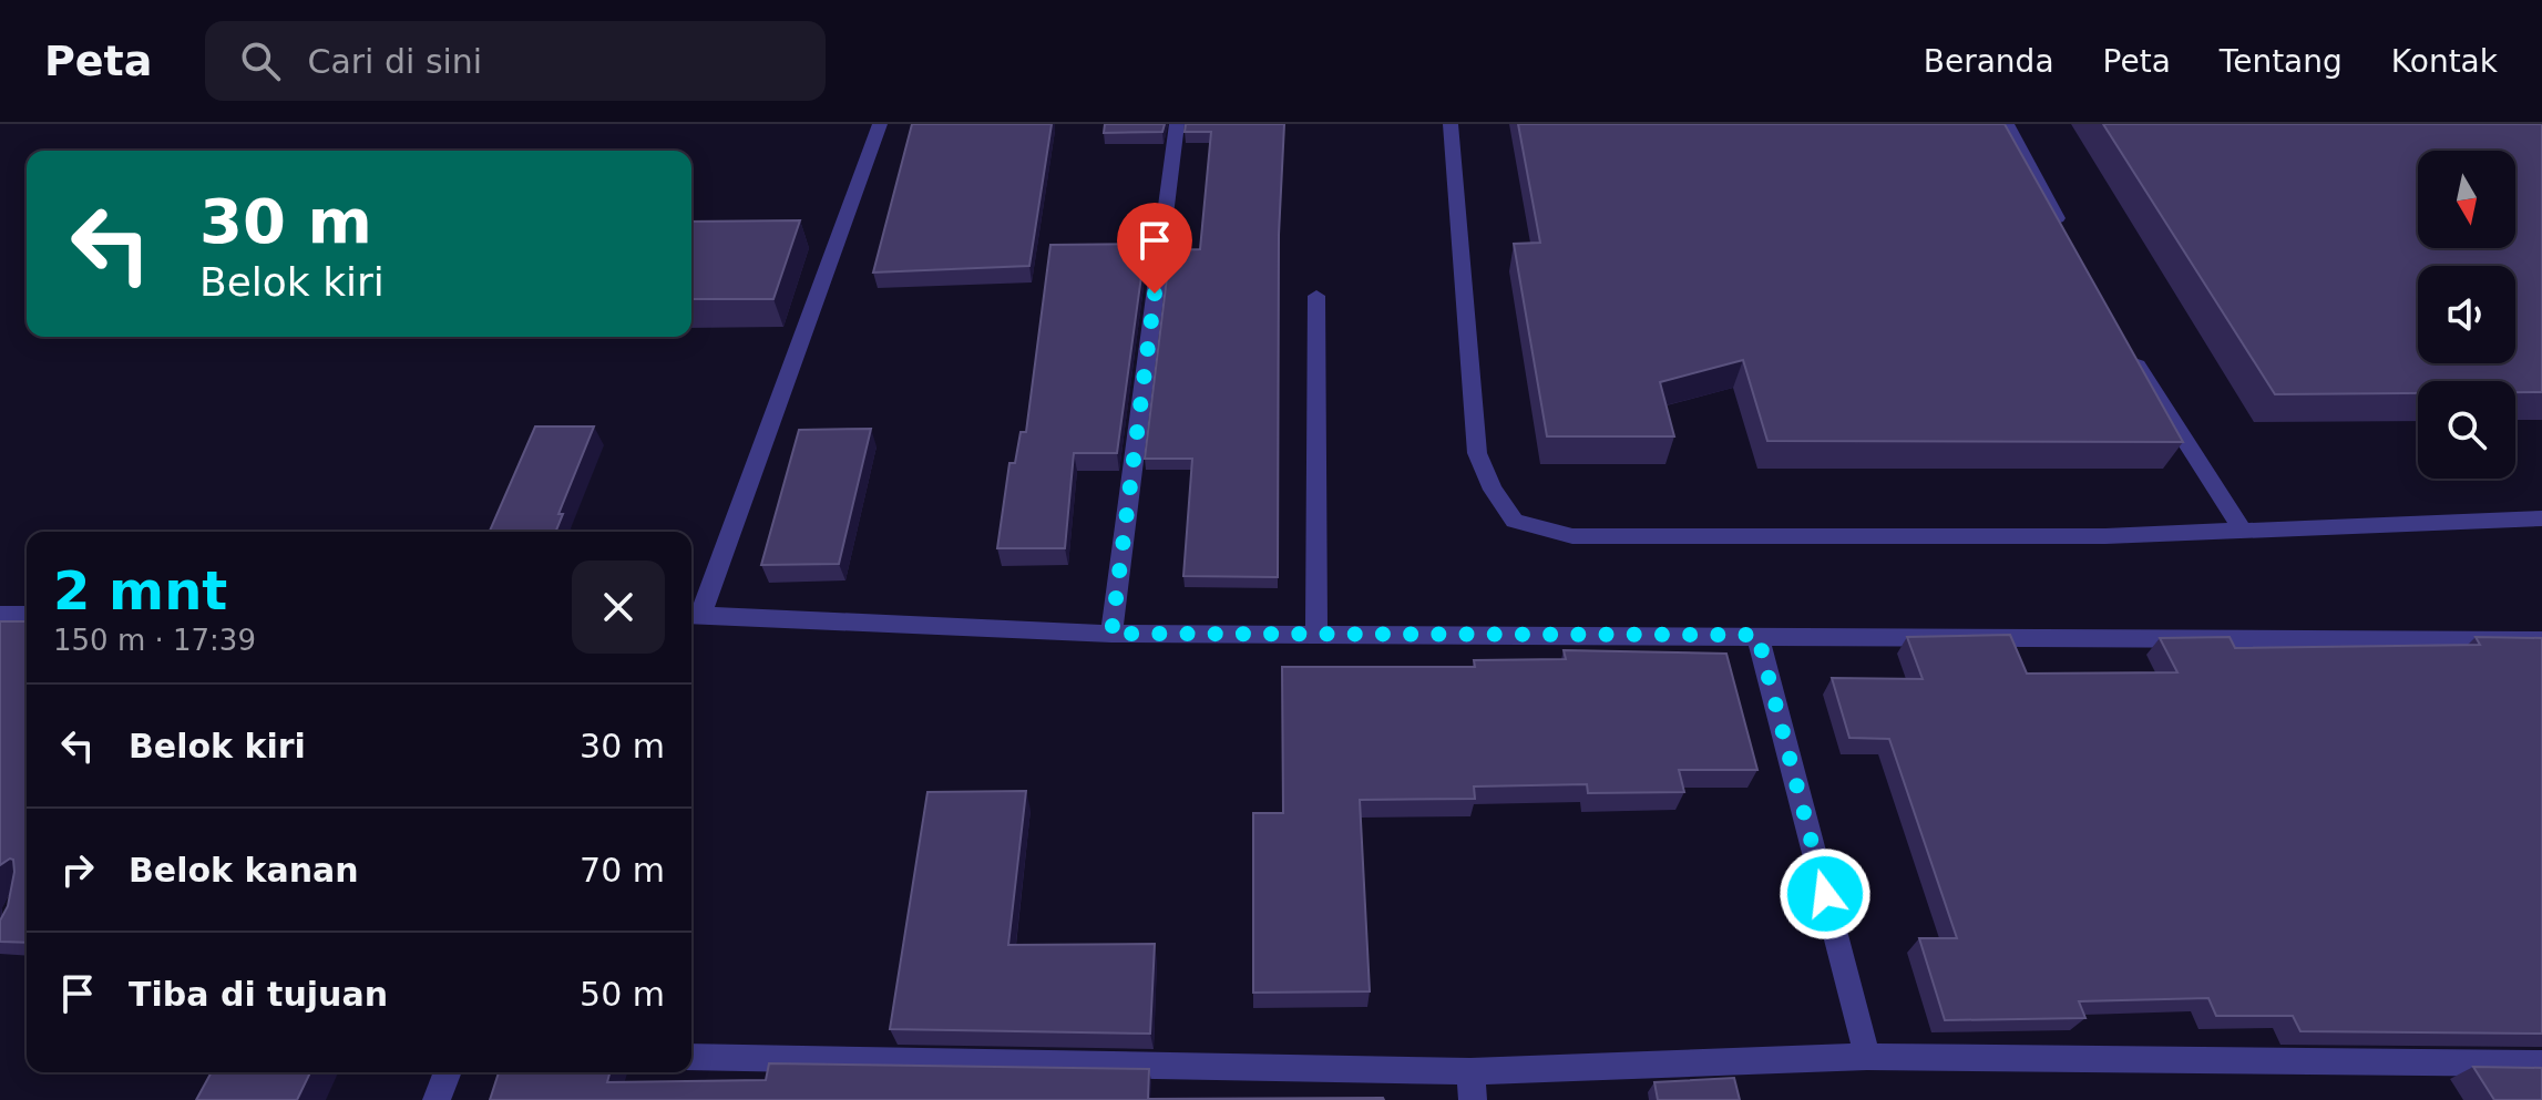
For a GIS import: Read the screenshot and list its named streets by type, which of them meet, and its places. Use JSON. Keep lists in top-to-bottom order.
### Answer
{
  "north": "bottom",
  "page": {
    "header": "Peta",
    "search": "Cari di sini",
    "nav": [
      "Beranda",
      "Peta",
      "Tentang",
      "Kontak"
    ],
    "turn": ["30 m", "Belok kiri"],
    "heading": ["2 mnt", "150 m · 17:39"],
    "list": [
      {
        "name": "Belok kiri",
        "value": "30 m"
      },
      {
        "name": "Belok kanan",
        "value": "70 m"
      },
      {
        "name": "Tiba di tujuan",
        "value": "50 m"
      }
    ]
  }
}
